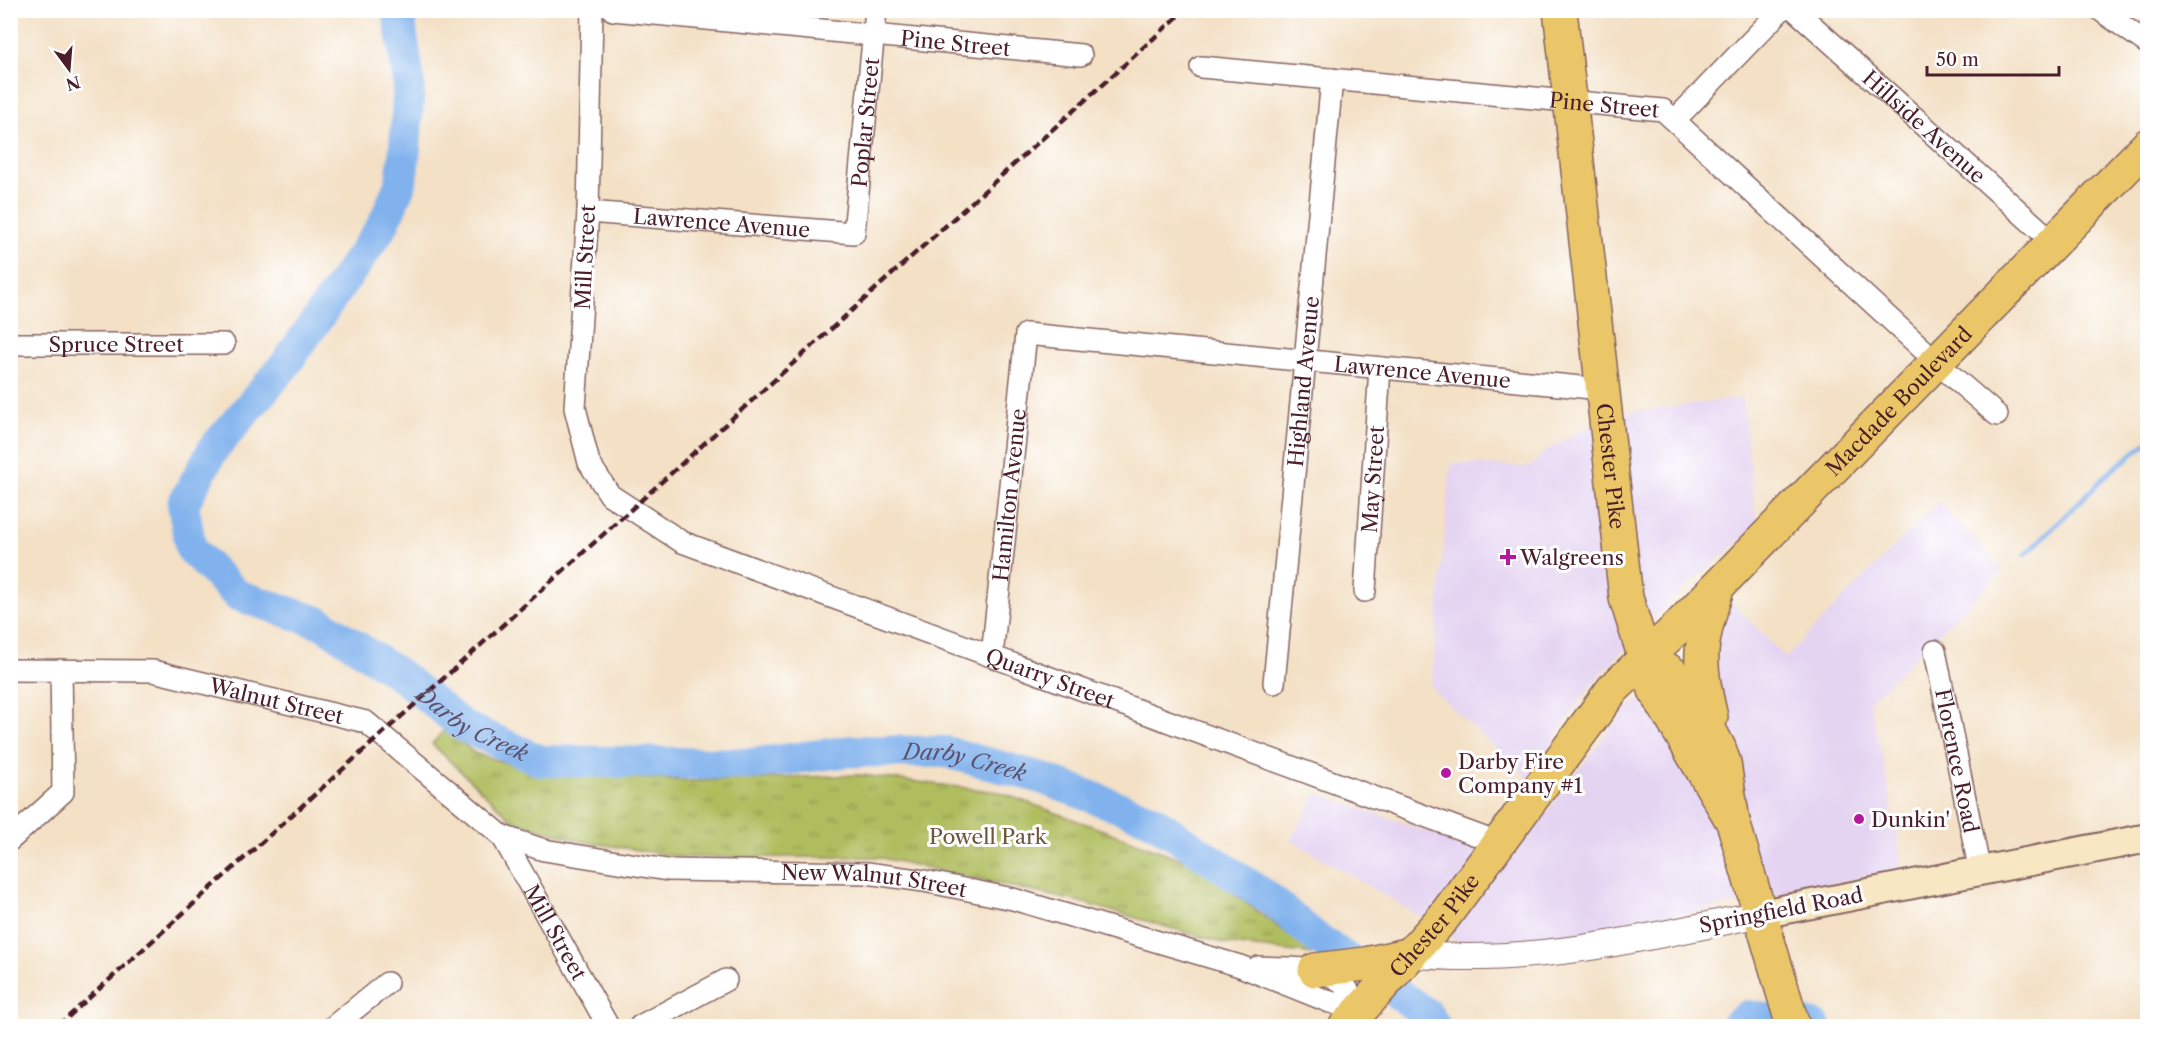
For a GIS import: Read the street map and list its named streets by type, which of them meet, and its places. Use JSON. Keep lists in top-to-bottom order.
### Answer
{
  "streets": {
    "main road": ["Macdade Boulevard", "Chester Pike", "Springfield Road"],
    "street": [
      "Pine Street",
      "Poplar Street",
      "Hillside Avenue",
      "Lawrence Avenue",
      "Mill Street",
      "Spruce Street",
      "Highland Avenue",
      "May Street",
      "Hamilton Avenue",
      "Quarry Street",
      "Walnut Street",
      "Florence Road",
      "New Walnut Street"
    ]
  },
  "crossings": [
    ["Pine Street", "Poplar Street"],
    ["Pine Street", "Highland Avenue"],
    ["Pine Street", "Macdade Boulevard"],
    ["Pine Street", "Chester Pike"],
    ["Poplar Street", "Lawrence Avenue"],
    ["Hillside Avenue", "Macdade Boulevard"],
    ["Lawrence Avenue", "Mill Street"],
    ["Lawrence Avenue", "Highland Avenue"],
    ["Lawrence Avenue", "Chester Pike"],
    ["Lawrence Avenue", "May Street"],
    ["Lawrence Avenue", "Hamilton Avenue"],
    ["Mill Street", "Quarry Street"],
    ["Mill Street", "Walnut Street"],
    ["Mill Street", "New Walnut Street"],
    ["Macdade Boulevard", "Chester Pike"],
    ["Chester Pike", "Quarry Street"],
    ["Chester Pike", "New Walnut Street"],
    ["Chester Pike", "Springfield Road"],
    ["Hamilton Avenue", "Quarry Street"],
    ["Walnut Street", "New Walnut Street"],
    ["Florence Road", "Springfield Road"]
  ],
  "water": ["Darby Creek"],
  "parks": ["Powell Park"],
  "places": {
    "health": ["Walgreens"],
    "other": ["Darby Fire Company #1", "Dunkin'"]
  },
  "scale_bar": "50 m",
  "north": "bottom"
}
